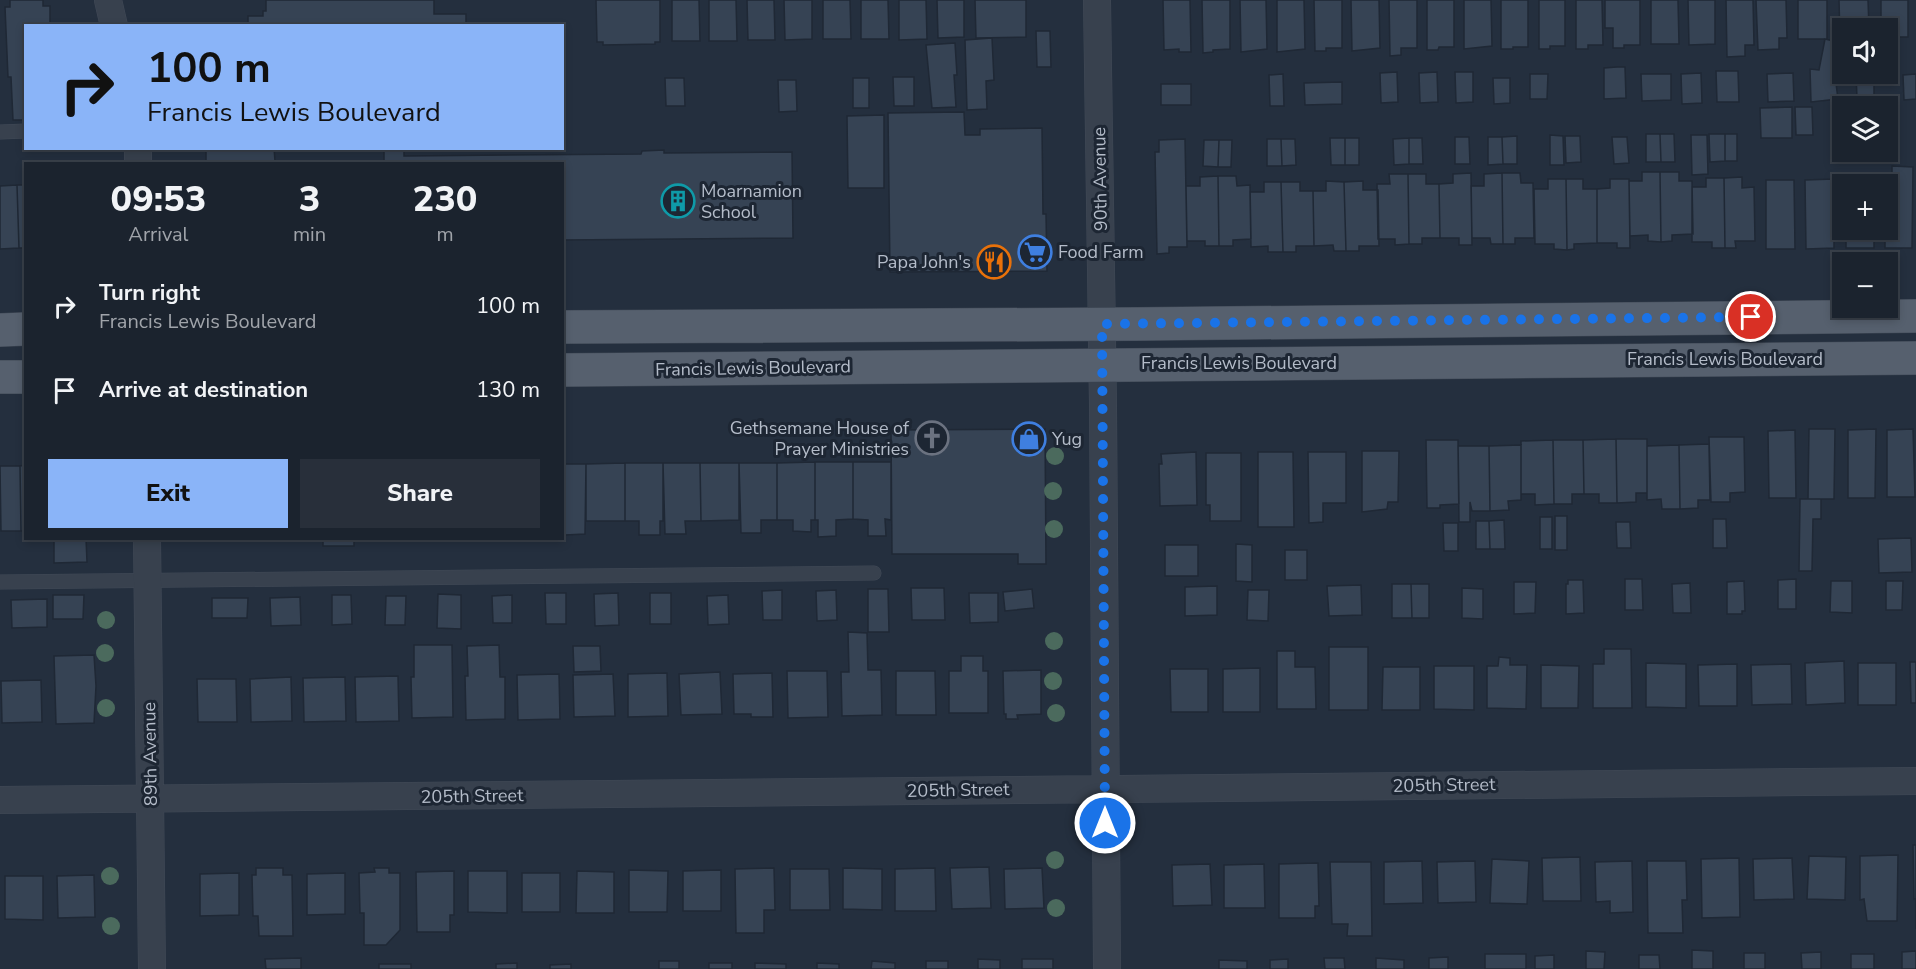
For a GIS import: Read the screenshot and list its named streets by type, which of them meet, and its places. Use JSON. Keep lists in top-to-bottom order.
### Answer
{
  "streets": {
    "main road": ["Francis Lewis Boulevard"],
    "street": ["90th Avenue", "89th Avenue", "205th Street"]
  },
  "crossings": [
    ["90th Avenue", "Francis Lewis Boulevard"],
    ["90th Avenue", "205th Street"],
    ["89th Avenue", "205th Street"]
  ],
  "places": {
    "building": ["Moarnamion School"],
    "supermarket": ["Food Farm"],
    "restaurant": ["Papa John's"],
    "church": ["Gethsemane House of Prayer Ministries"],
    "shop": ["Yug"]
  },
  "page": {
    "map_buttons": ["+", "−"],
    "turn": ["100 m", "Francis Lewis Boulevard"],
    "eta": [
      "09:53",
      "Arrival",
      "3",
      "min",
      "230",
      "m"
    ],
    "list": [
      {
        "name": "Turn right",
        "note": "Francis Lewis Boulevard",
        "value": "100 m"
      },
      {
        "name": "Arrive at destination",
        "value": "130 m"
      }
    ],
    "buttons": ["Exit", "Share"]
  }
}
